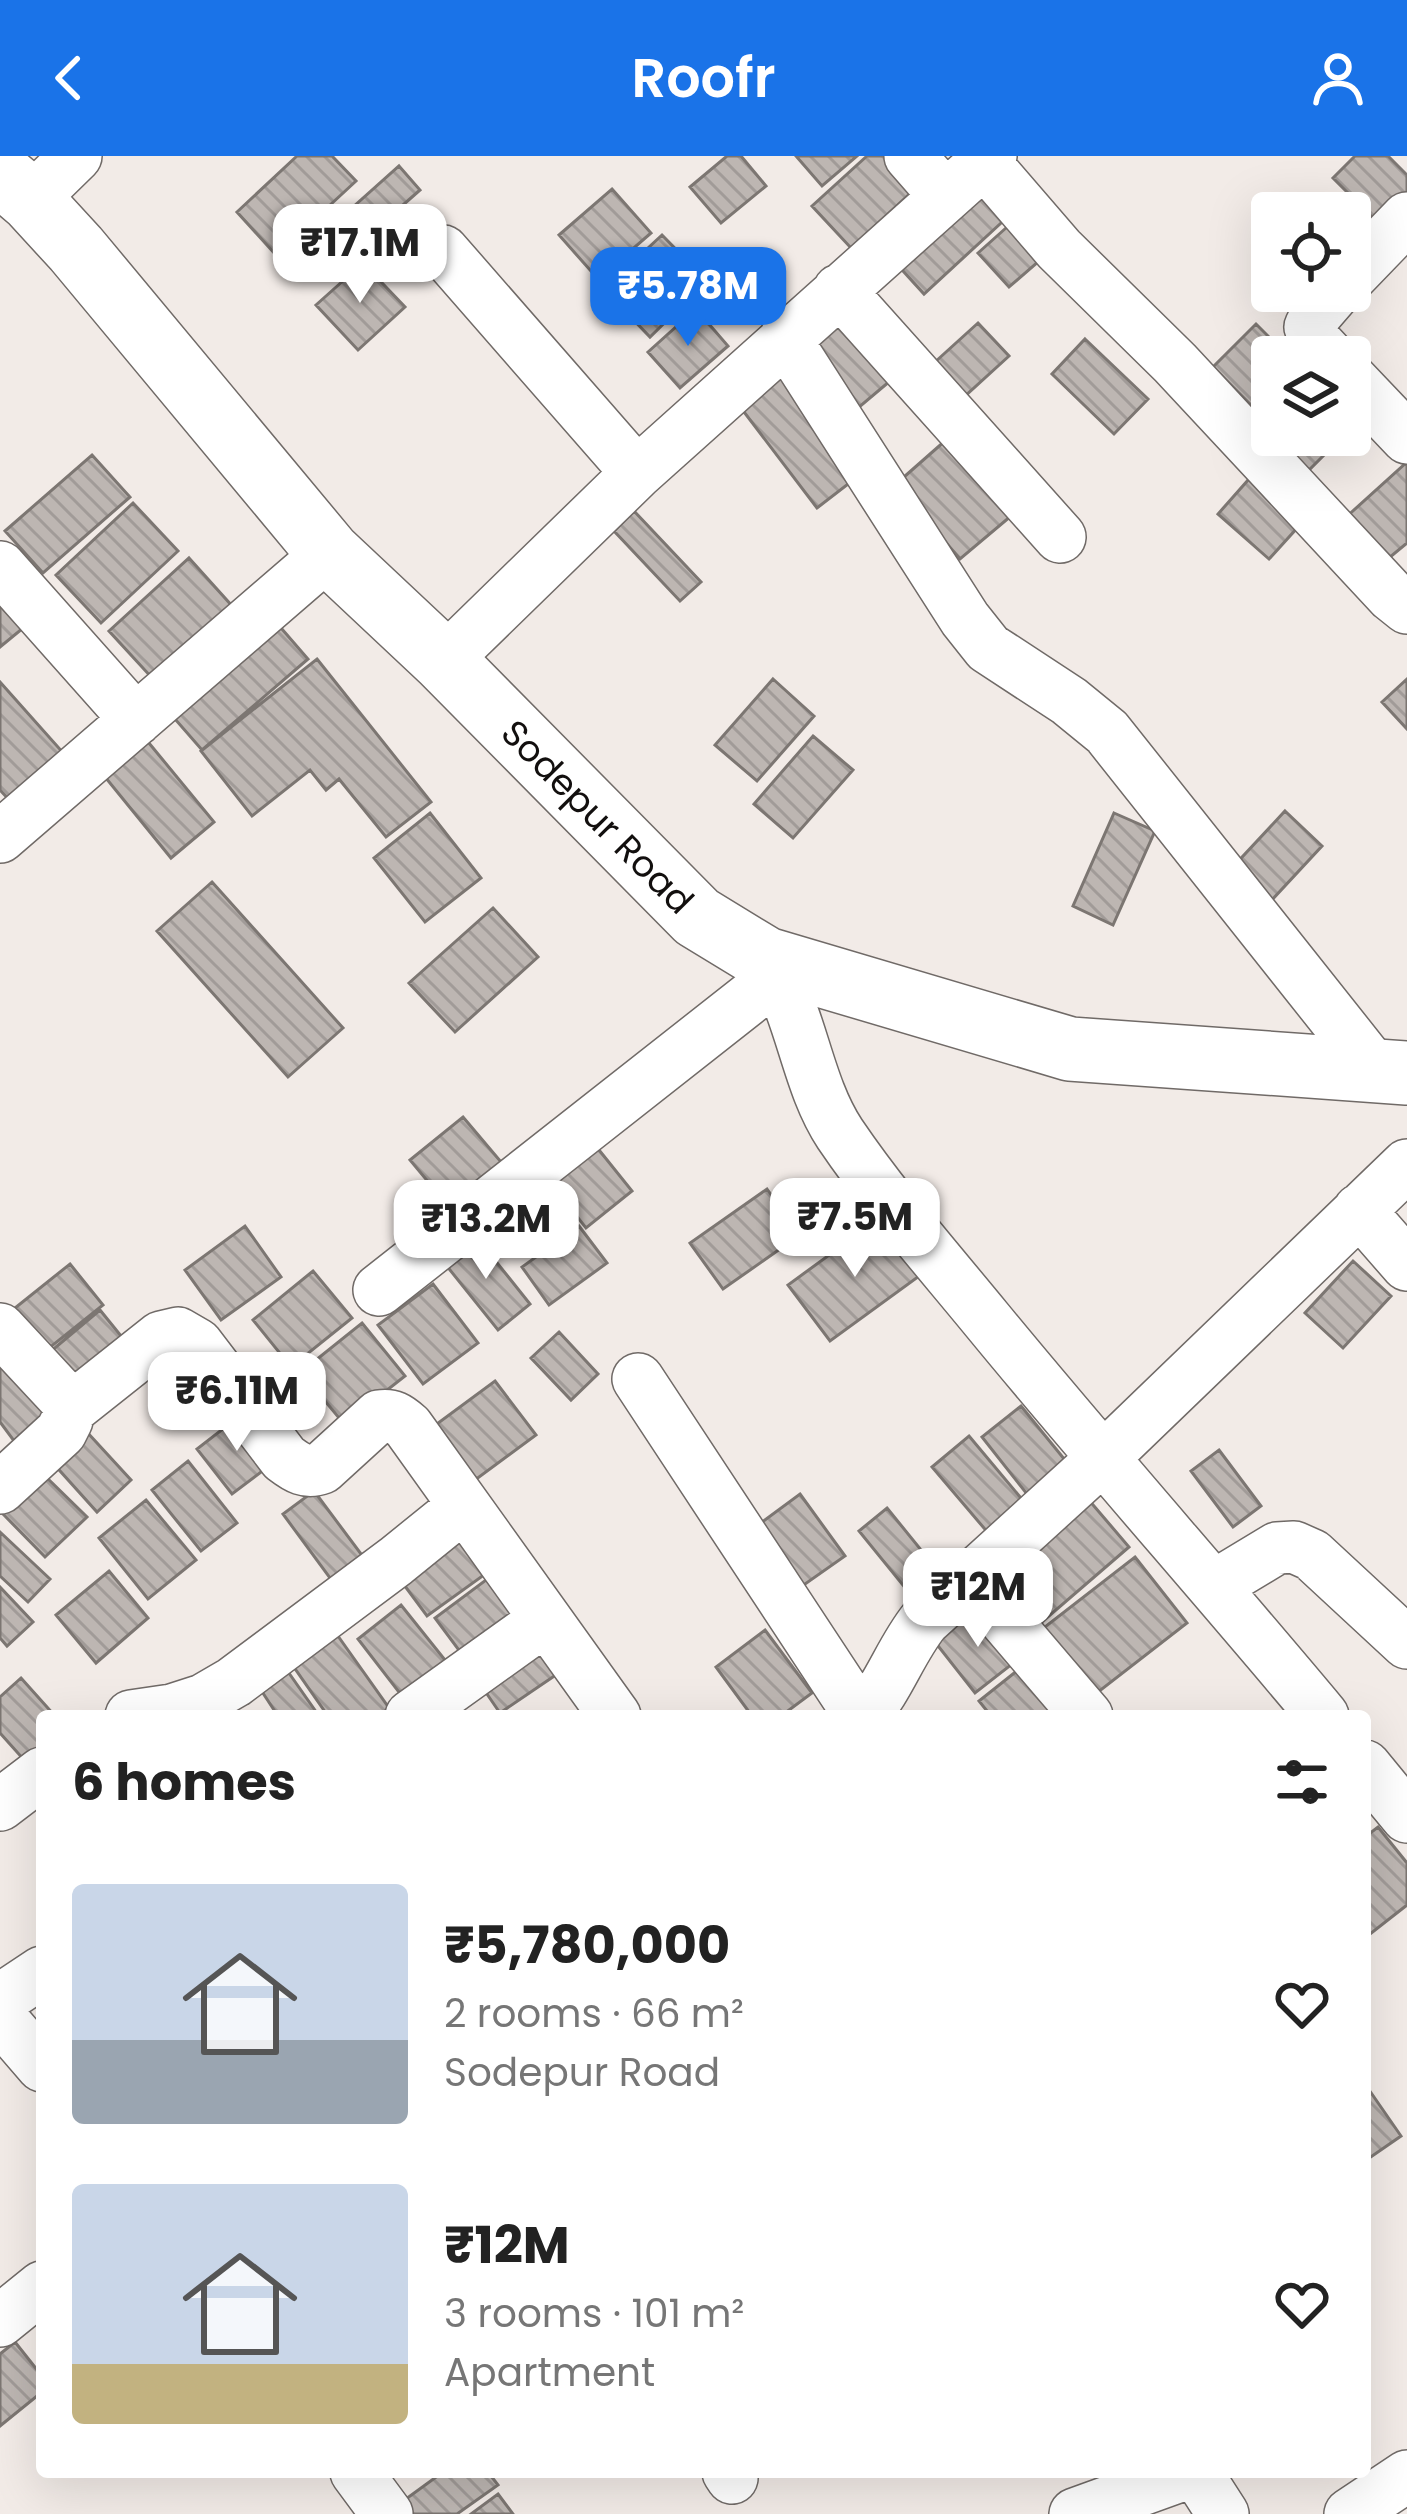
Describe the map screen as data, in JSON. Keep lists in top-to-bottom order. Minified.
{"streets":{"main road":["Sodepur Road"]},"page":{"header":"Roofr","price":["₹17.1M","₹5.78M","₹7.5M","₹13.2M","₹6.11M","₹12M"],"heading":"6 homes","list":[{"name":"₹5,780,000","note":"2 rooms · 66 m² · Sodepur Road"},{"name":"₹12M","note":"3 rooms · 101 m² · Apartment"}]}}
